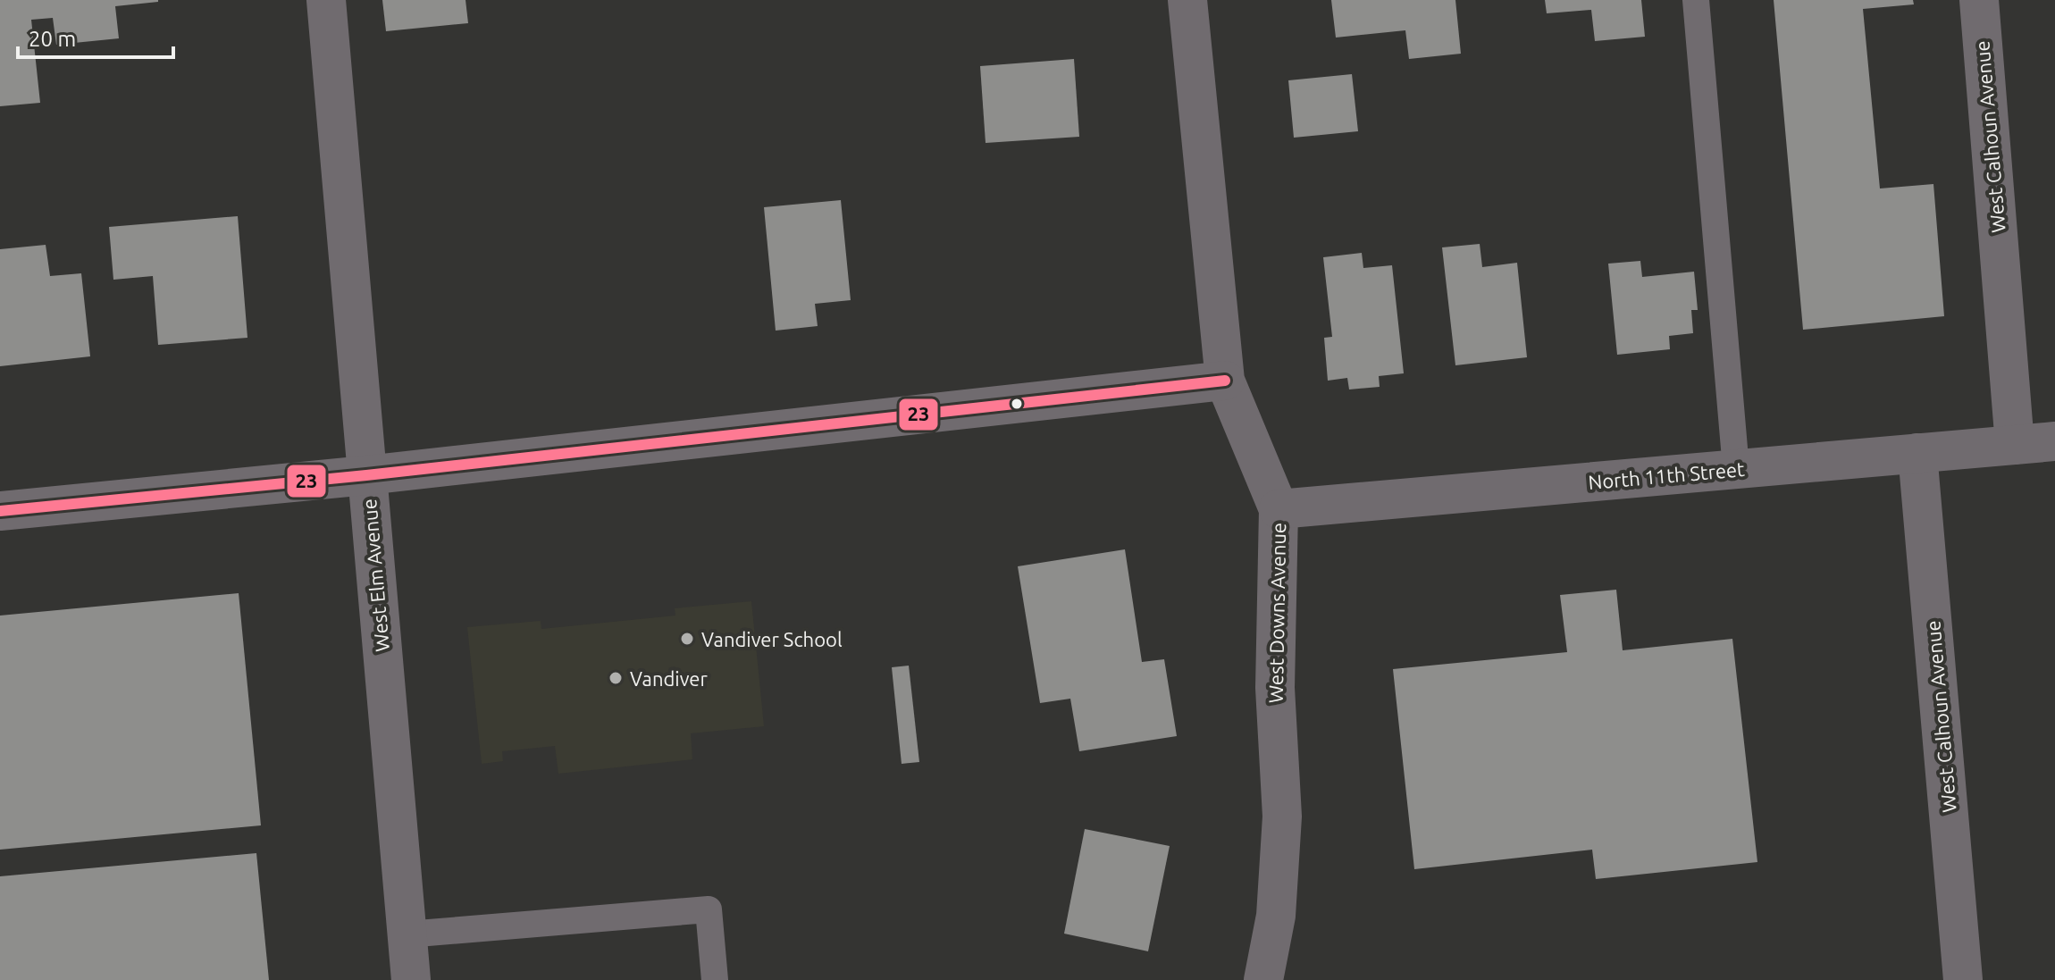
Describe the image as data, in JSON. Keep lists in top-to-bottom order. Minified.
{"streets":{"street":["West Calhoun Avenue","North 11th Street","West Elm Avenue","West Downs Avenue"]},"crossings":[["West Calhoun Avenue","North 11th Street"],["North 11th Street","West Downs Avenue"]],"places":["Vandiver School","Vandiver"],"lines":["transit line 23"],"scale_bar":"20 m"}
